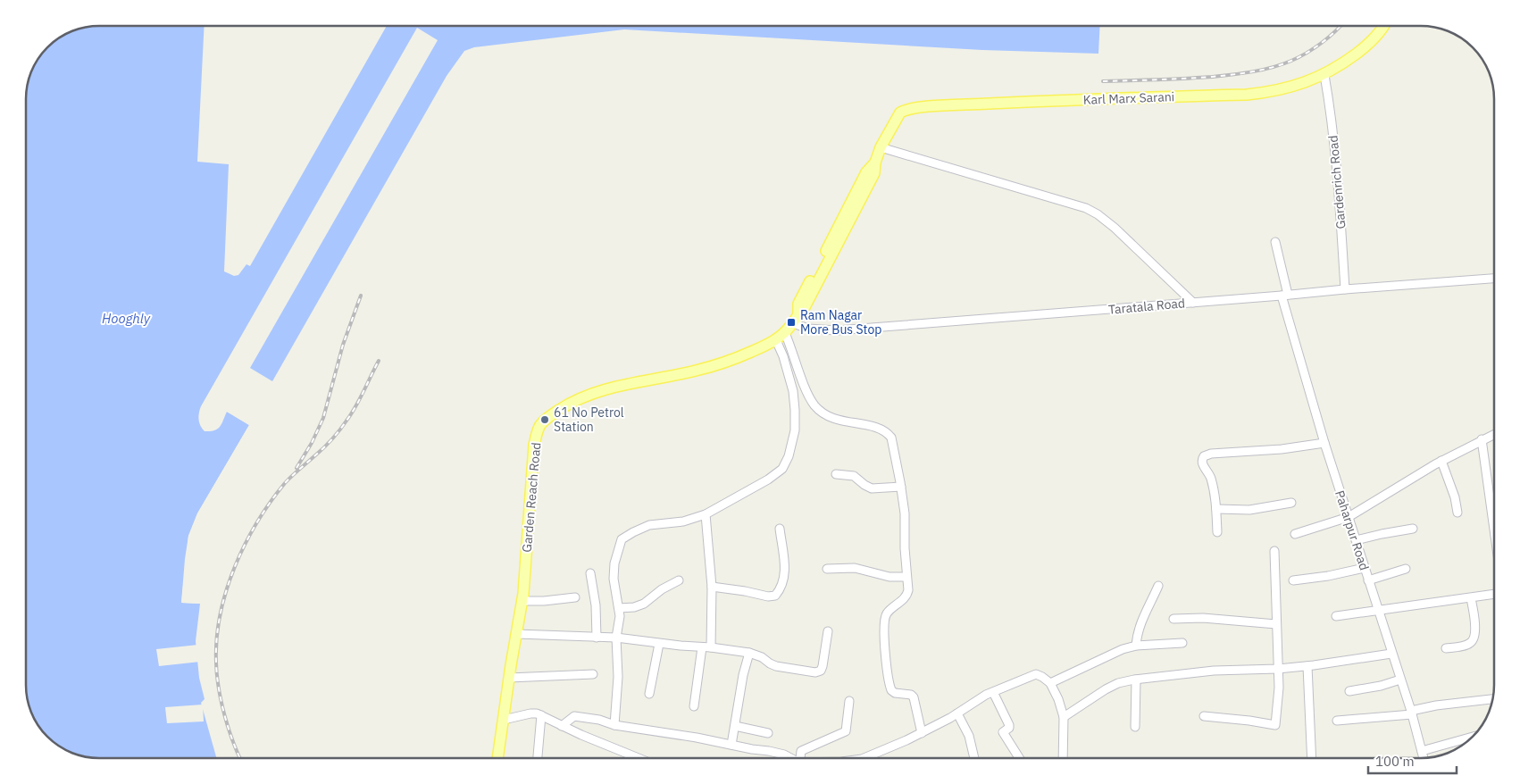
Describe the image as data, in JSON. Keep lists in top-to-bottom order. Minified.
{"streets":{"main road":["Karl Marx Sarani","Garden Reach Road"],"street":["Gardenrich Road","Taratala Road","Paharpur Road"]},"crossings":[["Karl Marx Sarani","Gardenrich Road"],["Karl Marx Sarani","Taratala Road"],["Karl Marx Sarani","Garden Reach Road"],["Gardenrich Road","Taratala Road"],["Taratala Road","Garden Reach Road"],["Taratala Road","Paharpur Road"]],"water":["Hooghly"],"places":{"transit":["Ram Nagar More Bus Stop"],"other":["61 No Petrol Station"]},"scale_bar":"100 m"}
